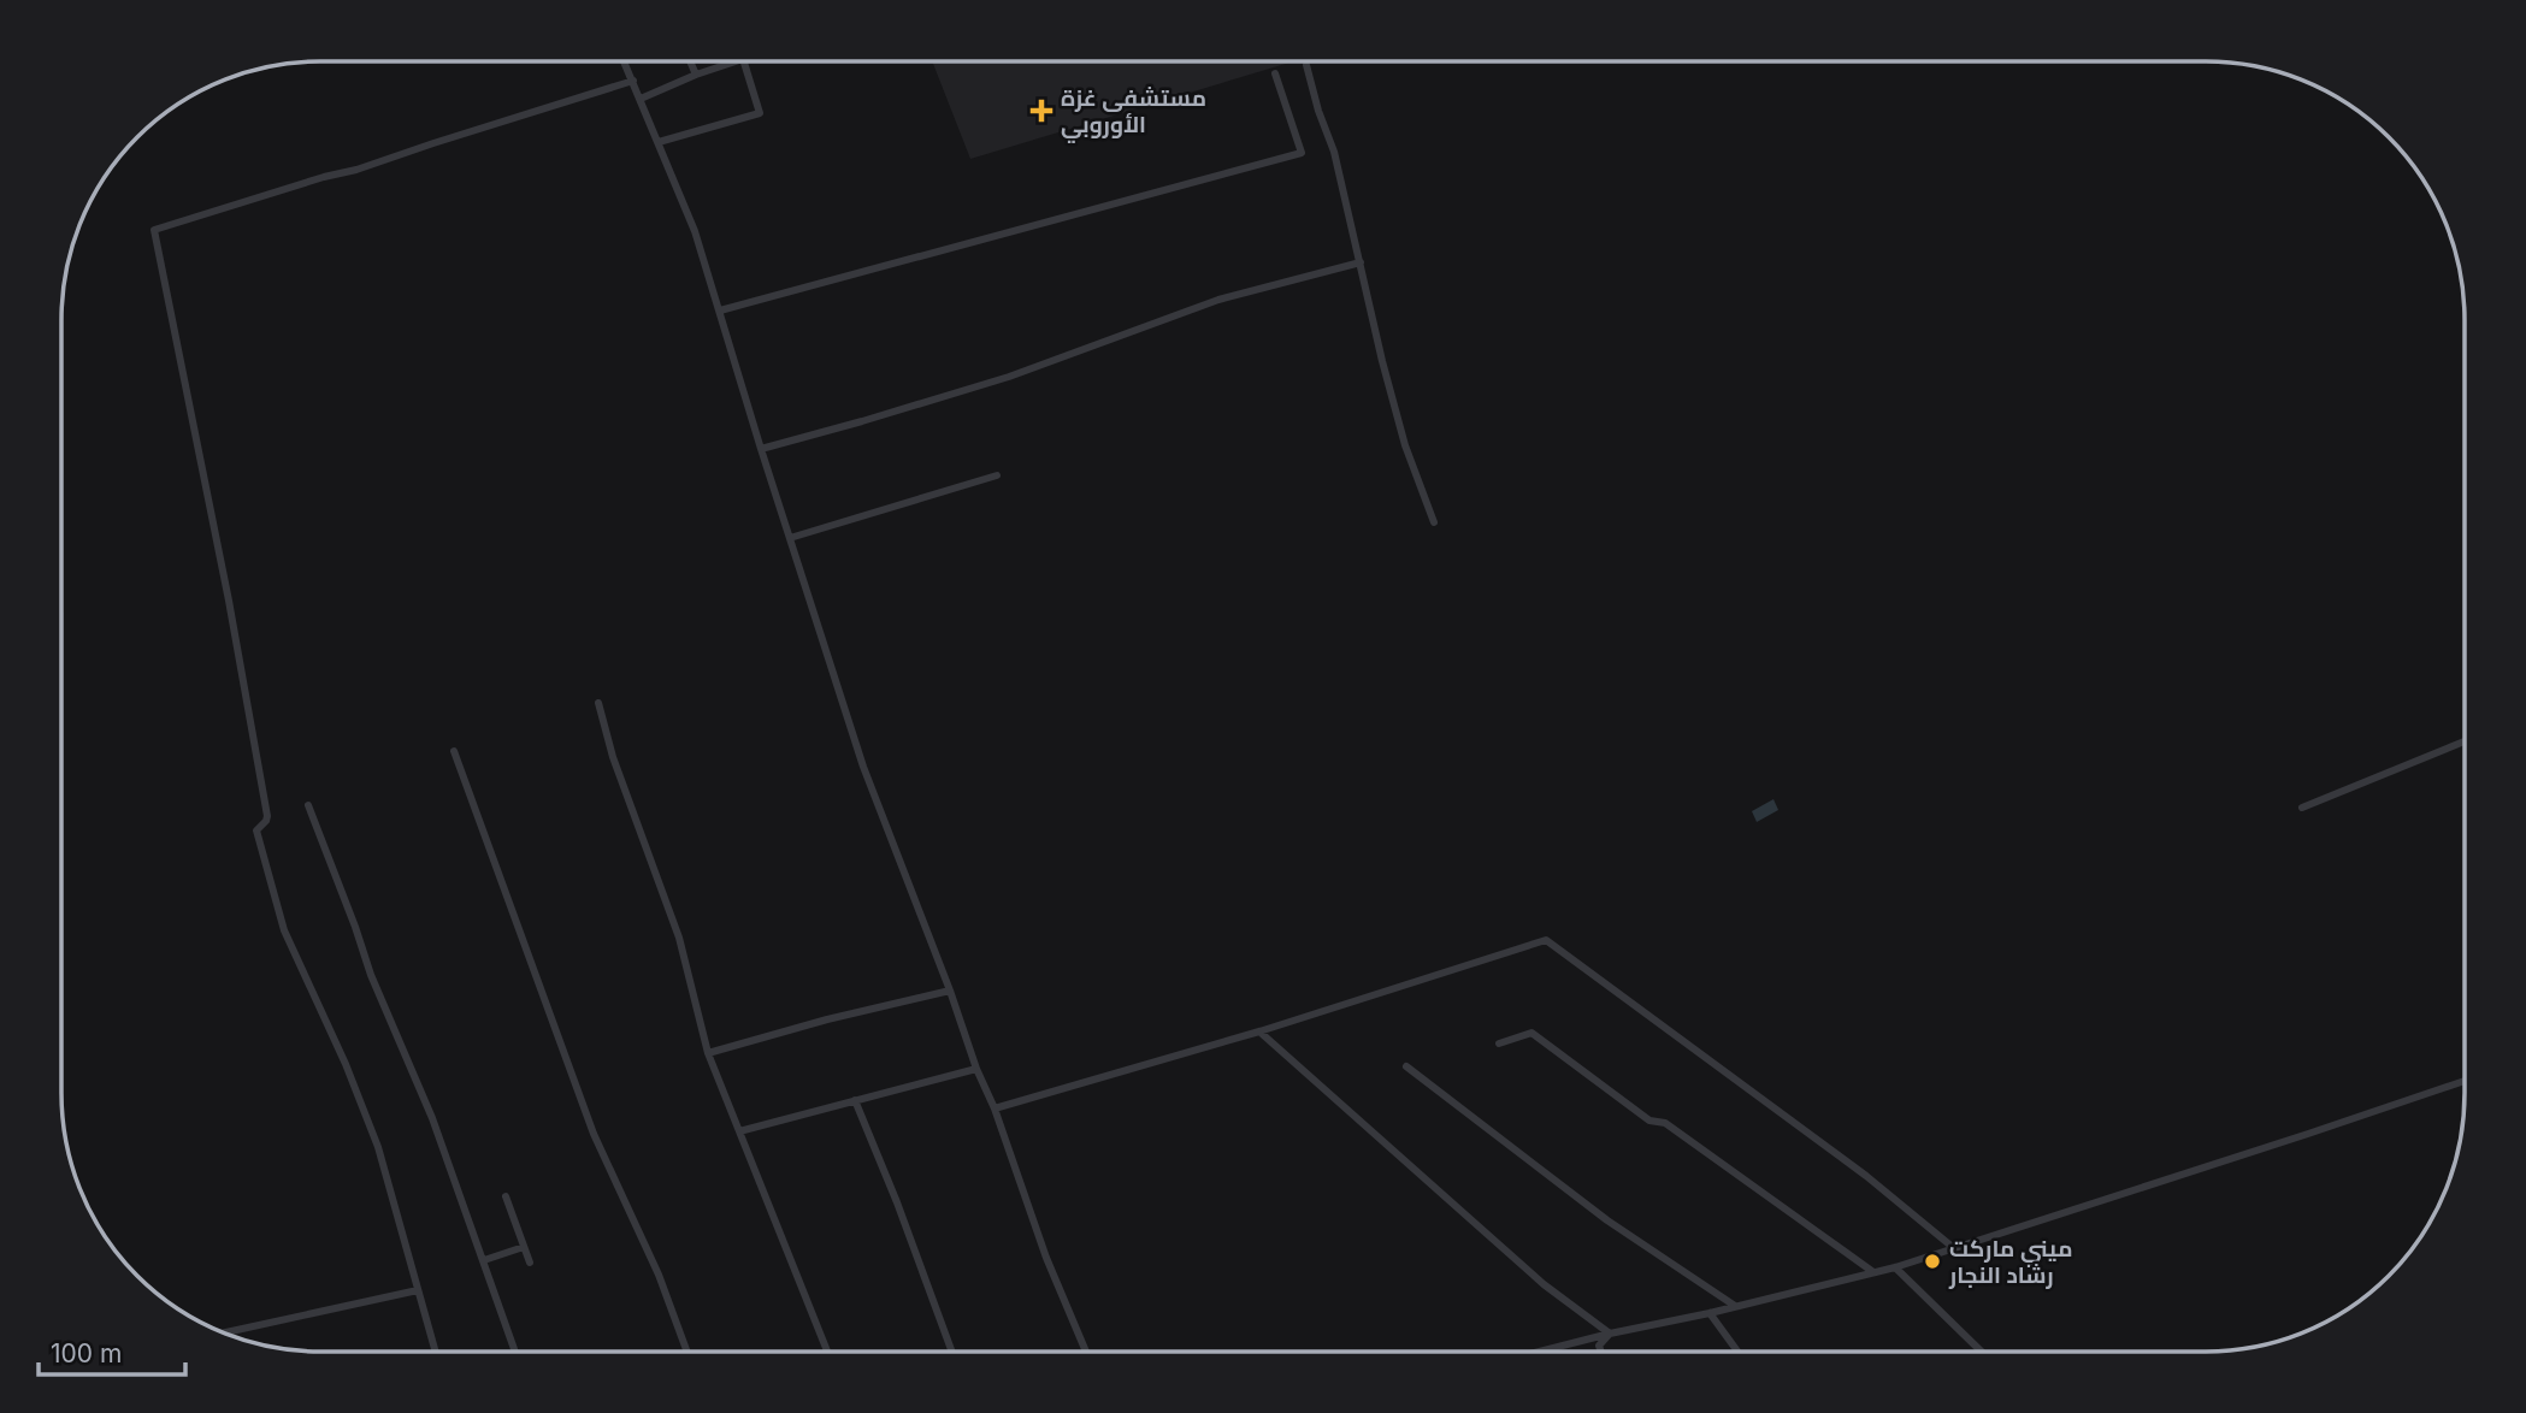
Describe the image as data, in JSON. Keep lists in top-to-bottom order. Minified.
{"places":{"health":["مستشفى غزة الأوروبي"],"other":["ميني ماركت رشاد النجار"]},"scale_bar":"100 m"}
